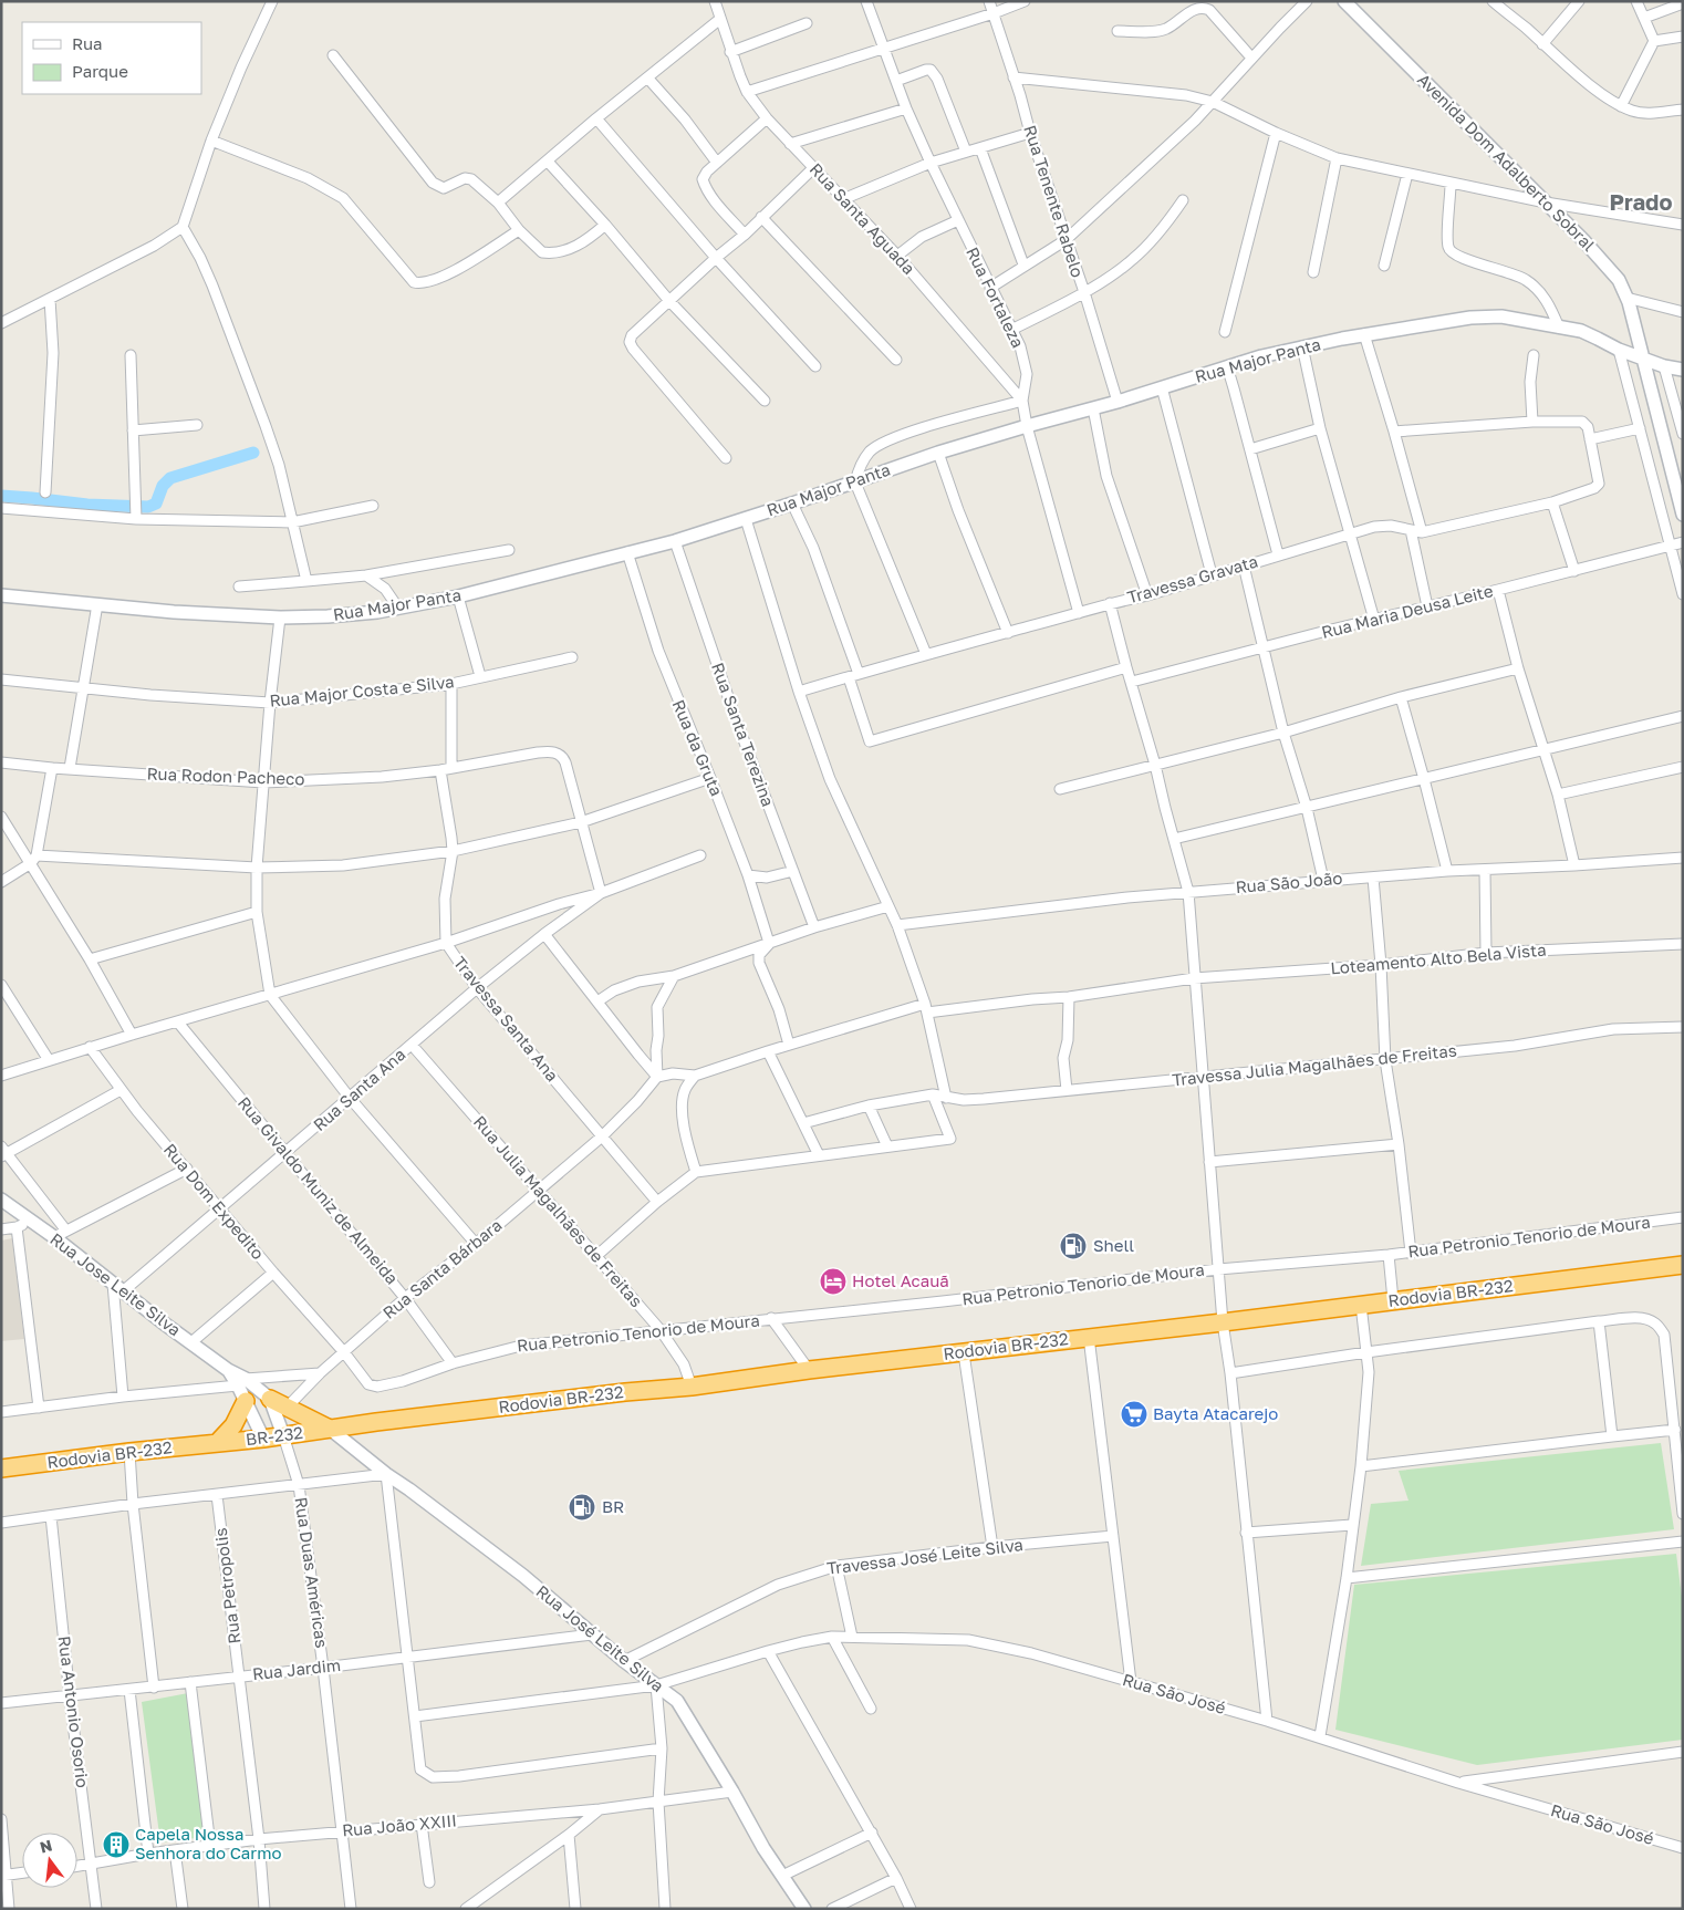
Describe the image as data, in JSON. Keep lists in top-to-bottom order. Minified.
{"streets":{"highway":["Rodovia BR-232","BR-232"],"street":["Avenida Dom Adalberto Sobral","Rua Tenente Rabelo","Rua Santa Aguada","Rua Fortaleza","Rua Major Panta","Travessa Gravata","Rua Maria Deusa Leite","Rua Major Costa e Silva","Rua Santa Terezina","Rua da Gruta","Rua Rodon Pacheco","Rua São João","Loteamento Alto Bela Vista","Travessa Santa Ana","Travessa Julia Magalhães de Freitas","Rua Santa Ana","Rua Givaldo Muniz de Almeida","Rua Dom Expedito","Rua Julia Magalhães de Freitas","Rua Petronio Tenorio de Moura","Rua Santa Bárbara","Rua Jose Leite Silva","Travessa José Leite Silva","Rua Duas Américas","Rua Petropolis","Rua José Leite Silva","Rua Jardim","Rua São José","Rua Antonio Osorio","Rua João XXIII"]},"crossings":[["Avenida Dom Adalberto Sobral","Rua Major Panta"],["Rua Tenente Rabelo","Rua Major Panta"],["Rua Santa Aguada","Rua Fortaleza"],["Rua Major Panta","Rua Santa Terezina"],["Rua Major Panta","Rua da Gruta"],["Rua Rodon Pacheco","Travessa Santa Ana"],["Travessa Santa Ana","Rua Santa Ana"],["Travessa Santa Ana","Rua Santa Bárbara"],["Rua Santa Ana","Rua Givaldo Muniz de Almeida"],["Rua Santa Ana","Rua Dom Expedito"],["Rua Santa Ana","Rua Julia Magalhães de Freitas"],["Rua Santa Ana","Rua Jose Leite Silva"],["Rua Givaldo Muniz de Almeida","Rua Dom Expedito"],["Rua Givaldo Muniz de Almeida","Rua Petronio Tenorio de Moura"],["Rua Givaldo Muniz de Almeida","Rua Santa Bárbara"],["Rua Dom Expedito","Rua Petronio Tenorio de Moura"],["Rua Dom Expedito","Rua Santa Bárbara"],["Rua Julia Magalhães de Freitas","Rua Petronio Tenorio de Moura"],["Rua Julia Magalhães de Freitas","Rua Santa Bárbara"],["Rua Julia Magalhães de Freitas","Rodovia BR-232"],["Rua Jose Leite Silva","BR-232"],["Rodovia BR-232","BR-232"],["Rodovia BR-232","Rua José Leite Silva"],["BR-232","Rua Duas Américas"],["BR-232","Rua José Leite Silva"],["Travessa José Leite Silva","Rua José Leite Silva"],["Rua Duas Américas","Rua Jardim"],["Rua Duas Américas","Rua João XXIII"],["Rua Petropolis","Rua Jardim"],["Rua Petropolis","Rua João XXIII"],["Rua José Leite Silva","Rua Jardim"],["Rua José Leite Silva","Rua São José"],["Rua José Leite Silva","Rua João XXIII"],["Rua Jardim","Rua Antonio Osorio"],["Rua Antonio Osorio","Rua João XXIII"]],"districts":["Prado"],"places":{"fuel station":["Shell","BR"],"hotel":["Hotel Acauã"],"supermarket":["Bayta Atacarejo"],"building":["Capela Nossa Senhora do Carmo"]},"legend":["Rua","Parque"],"north":"top"}
